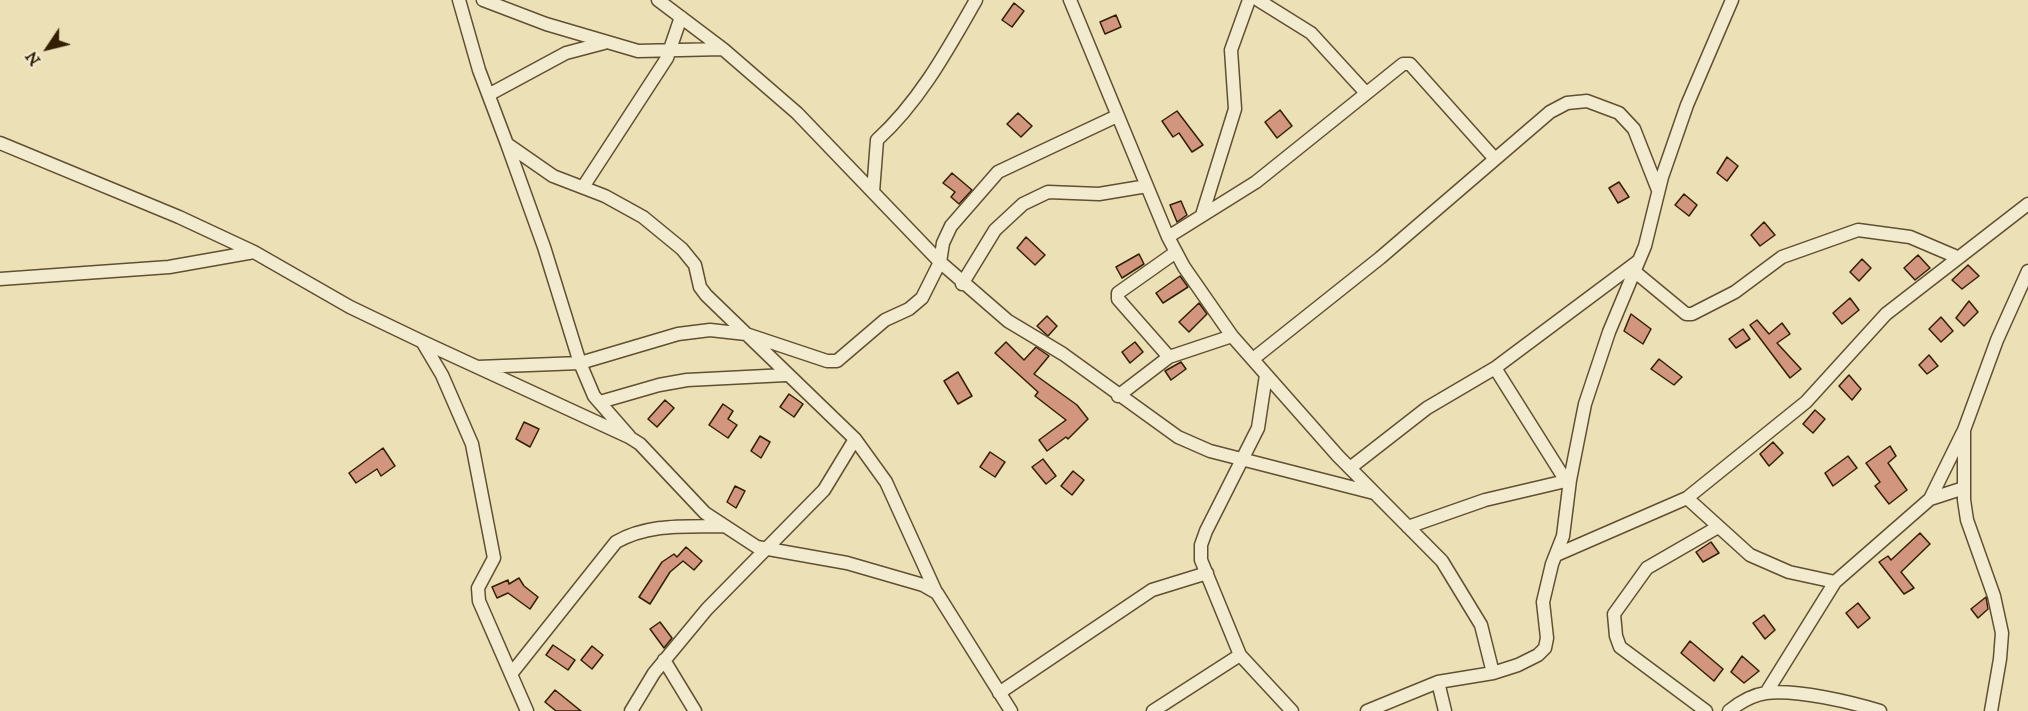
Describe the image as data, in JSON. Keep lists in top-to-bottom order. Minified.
{"north":"bottom left"}
